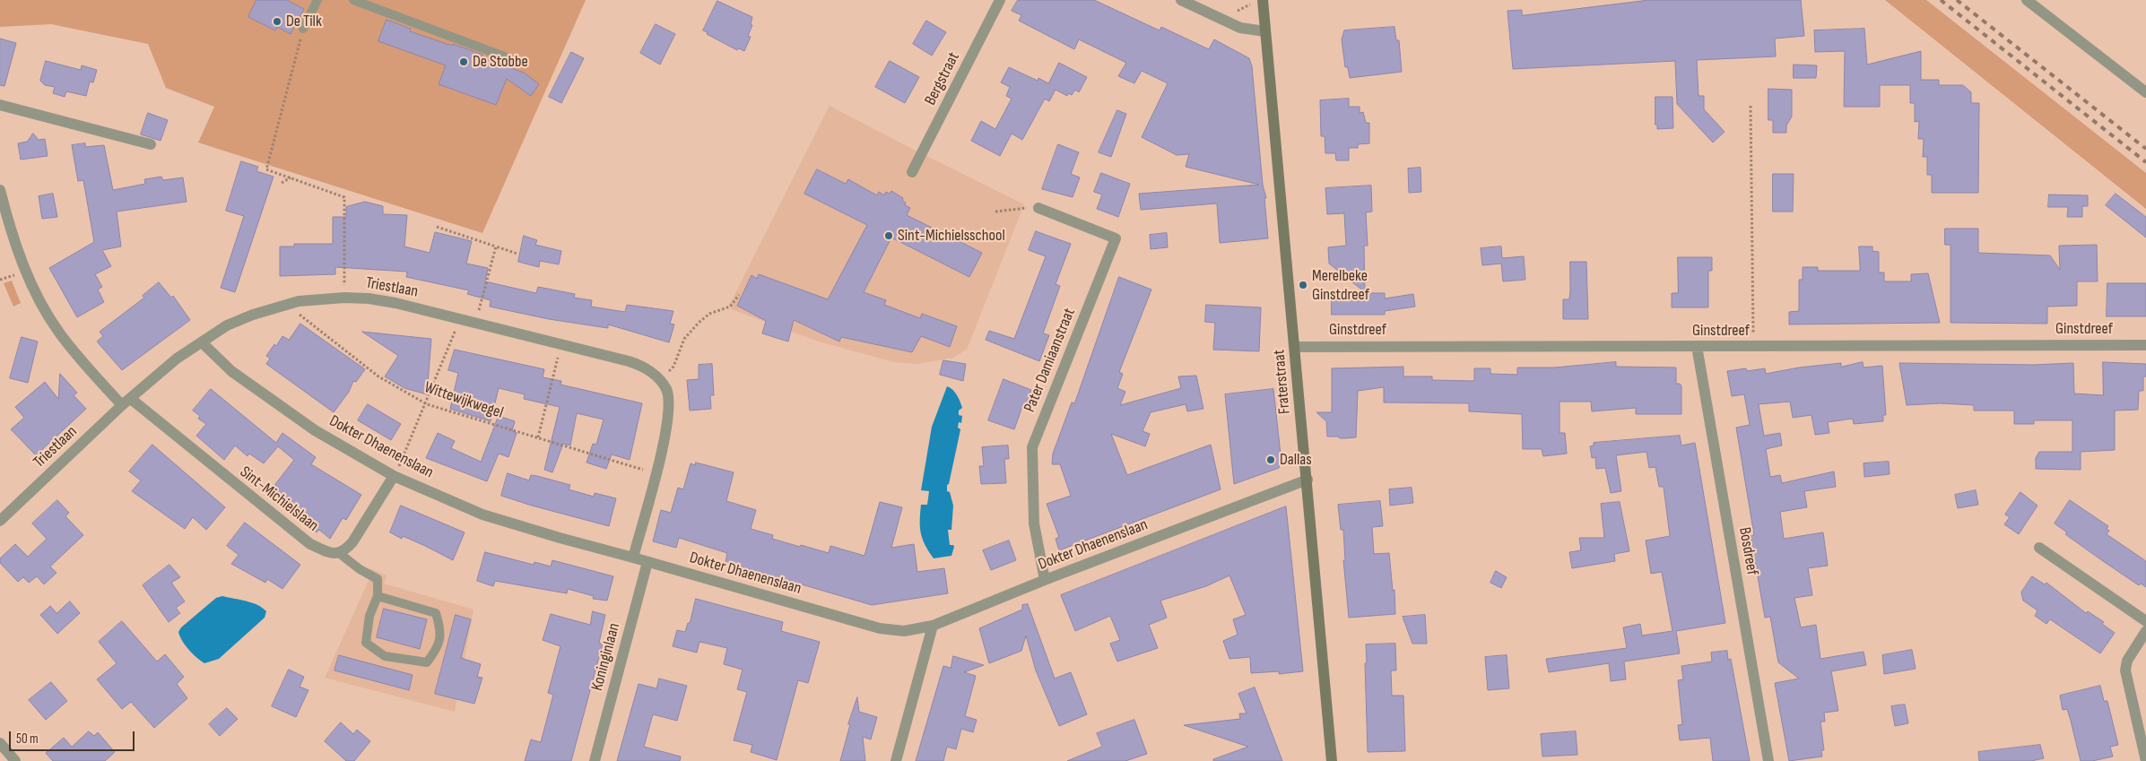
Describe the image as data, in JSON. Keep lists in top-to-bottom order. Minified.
{"streets":{"street":["Bergstraat","Triestlaan","Ginstdreef","Pater Damiaanstraat","Fraterstraat","Dokter Dhaenenslaan","Sint-Michielslaan","Bosdreef","Koninginlaan"],"path":["Wittewijkwegel"]},"crossings":[["Triestlaan","Wittewijkwegel"],["Triestlaan","Dokter Dhaenenslaan"],["Triestlaan","Sint-Michielslaan"],["Ginstdreef","Fraterstraat"],["Ginstdreef","Bosdreef"],["Pater Damiaanstraat","Dokter Dhaenenslaan"],["Fraterstraat","Dokter Dhaenenslaan"],["Dokter Dhaenenslaan","Koninginlaan"]],"places":["De Tilk","De Stobbe","Sint-Michielsschool","Merelbeke Ginstdreef","Dallas"],"scale_bar":"50 m"}
